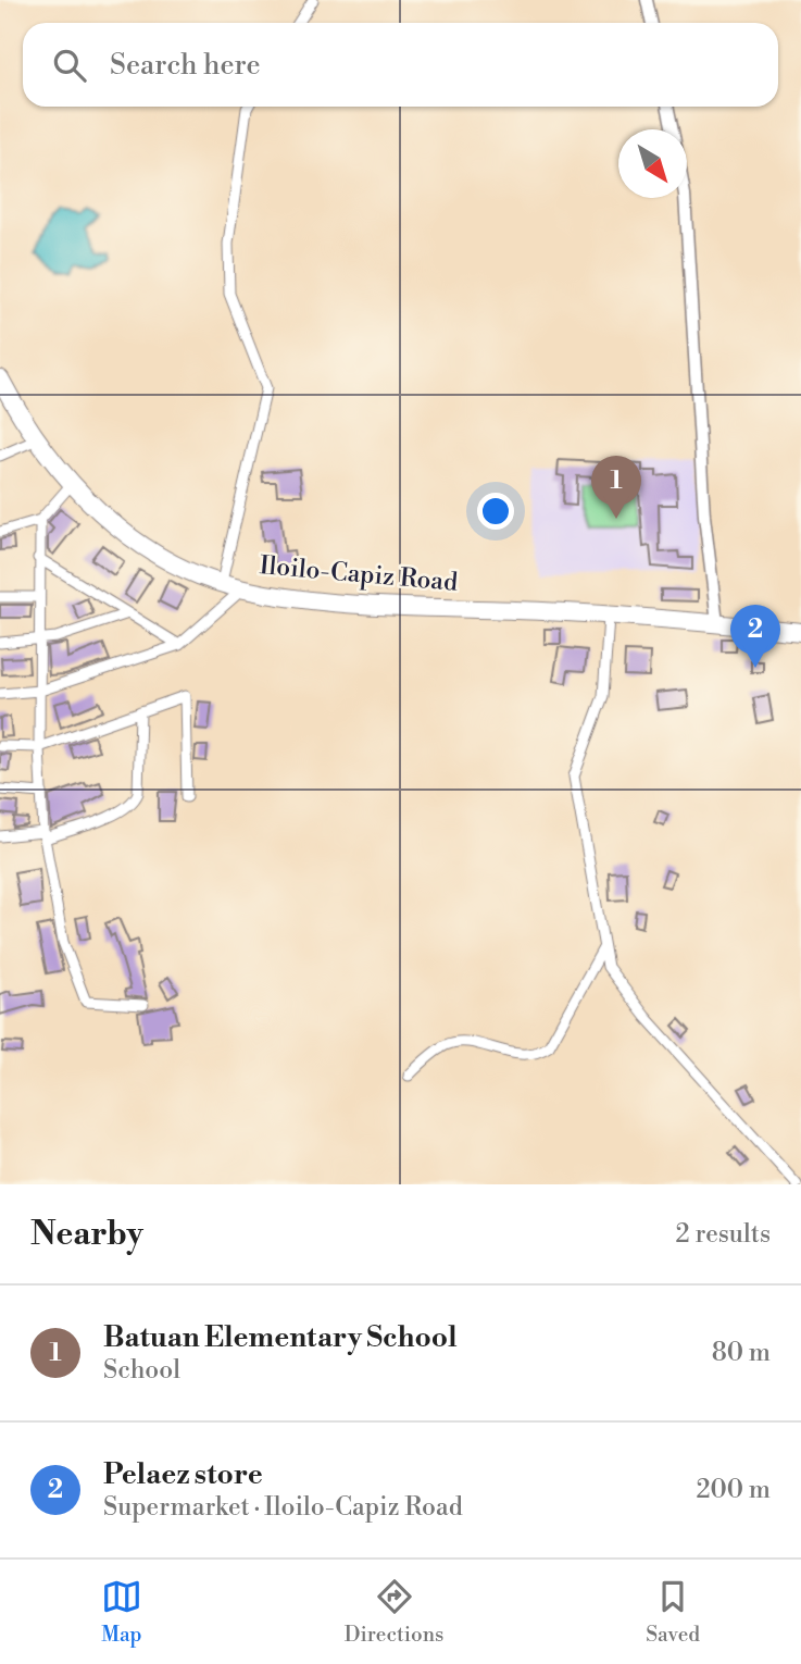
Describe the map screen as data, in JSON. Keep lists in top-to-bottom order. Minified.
{"streets":{"highway":["Iloilo-Capiz Road"]},"north":"bottom right","page":{"search":"Search here","pins":["1","2"],"heading":["Nearby","2 results"],"list":[{"mark":"1","name":"Batuan Elementary School","note":"School","value":"80 m"},{"mark":"2","name":"Pelaez store","note":"Supermarket · Iloilo-Capiz Road","value":"200 m"}],"nav":["Map","Directions","Saved"]}}
